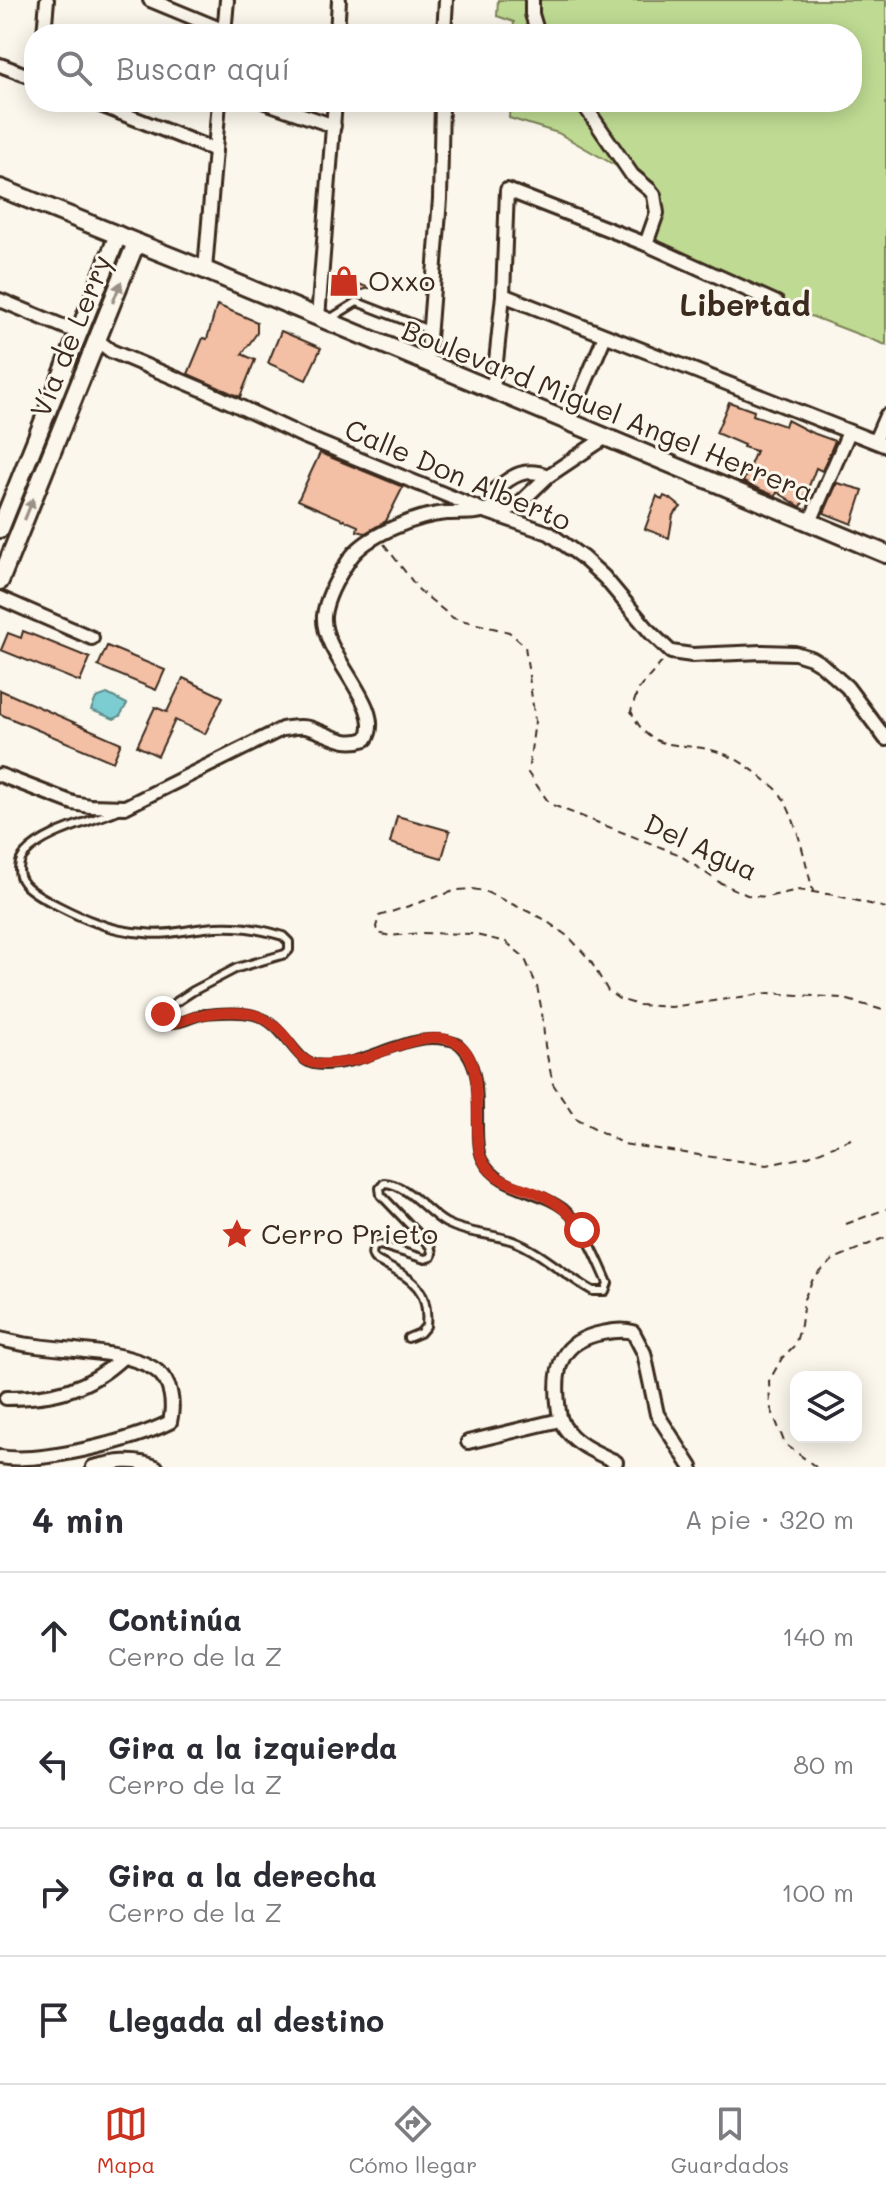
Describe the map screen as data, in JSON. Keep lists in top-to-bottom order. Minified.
{"streets":{"street":["Vía de Lerry","Boulevard Miguel Angel Herrera","Calle Don Alberto"],"path":["Del Agua"]},"crossings":[["Vía de Lerry","Boulevard Miguel Angel Herrera"],["Vía de Lerry","Calle Don Alberto"]],"districts":["Libertad"],"places":{"shop":["Oxxo"],"place":["Cerro Prieto"]},"page":{"search":"Buscar aquí","heading":["4 min","A pie · 320 m"],"list":[["Continúa","Cerro de la Z","140 m"],["Gira a la izquierda","Cerro de la Z","80 m"],["Gira a la derecha","Cerro de la Z","100 m"],"Llegada al destino"],"nav":["Mapa","Cómo llegar","Guardados"]}}
